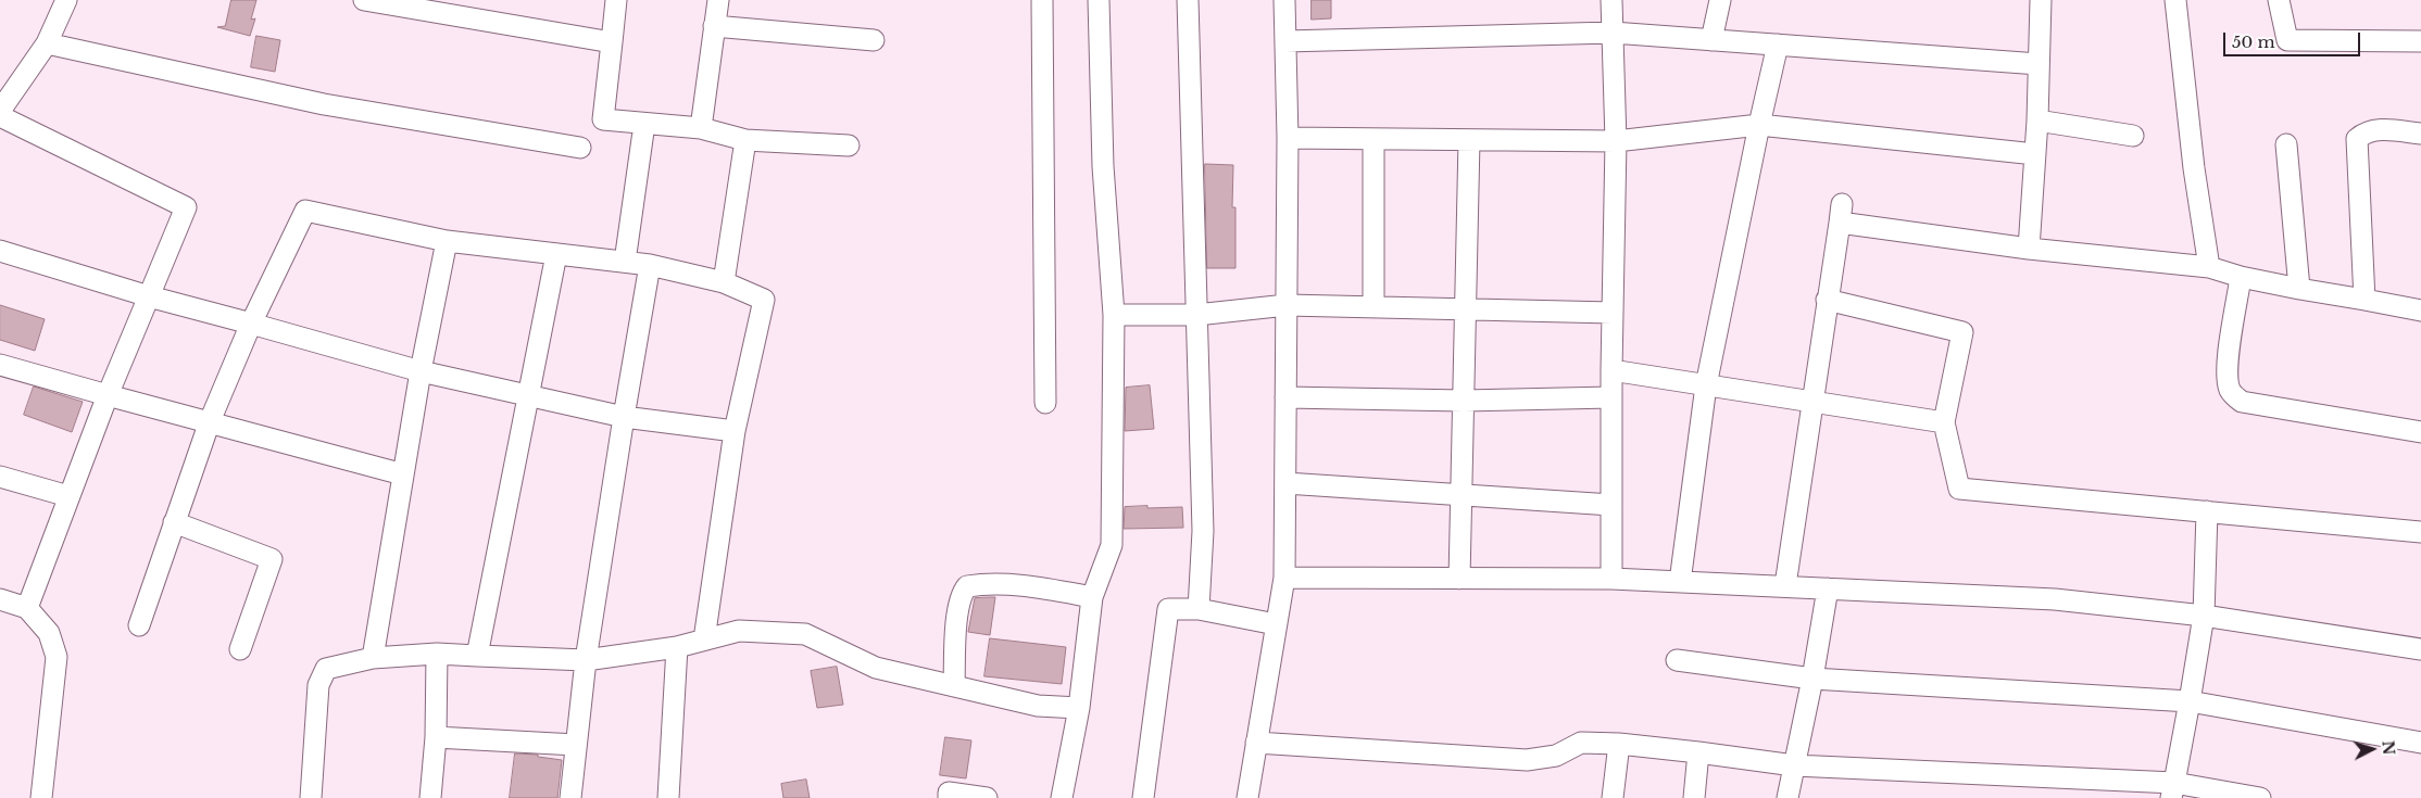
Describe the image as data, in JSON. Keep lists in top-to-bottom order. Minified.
{"scale_bar":"50 m","north":"right"}
